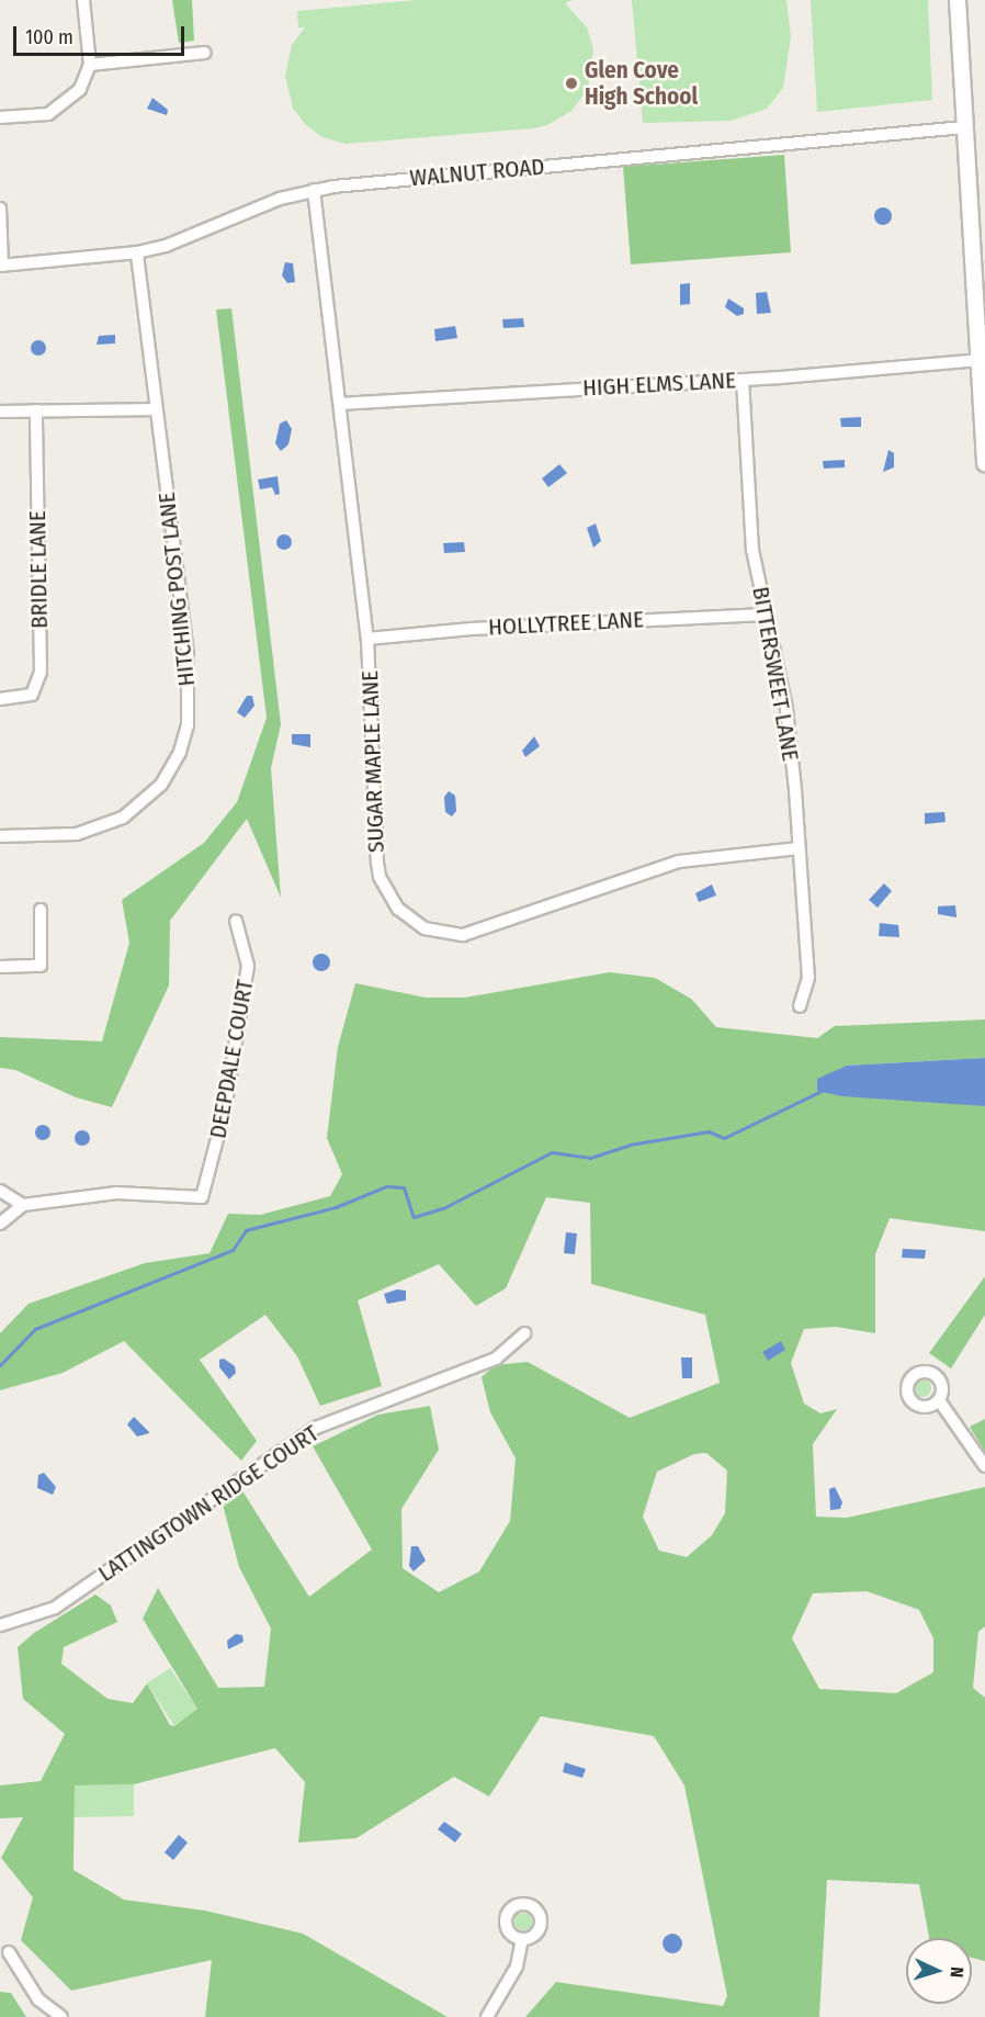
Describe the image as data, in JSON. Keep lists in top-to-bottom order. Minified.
{"streets":{"street":["WALNUT ROAD","HIGH ELMS LANE","BRIDLE LANE","HITCHING POST LANE","HOLLYTREE LANE","BITTERSWEET LANE","SUGAR MAPLE LANE","DEEPDALE COURT","LATTINGTOWN RIDGE COURT"]},"crossings":[["WALNUT ROAD","HITCHING POST LANE"],["WALNUT ROAD","SUGAR MAPLE LANE"],["HIGH ELMS LANE","BITTERSWEET LANE"],["HIGH ELMS LANE","SUGAR MAPLE LANE"],["HOLLYTREE LANE","BITTERSWEET LANE"],["HOLLYTREE LANE","SUGAR MAPLE LANE"],["BITTERSWEET LANE","SUGAR MAPLE LANE"]],"places":["Glen Cove High School"],"scale_bar":"100 m","north":"right"}
